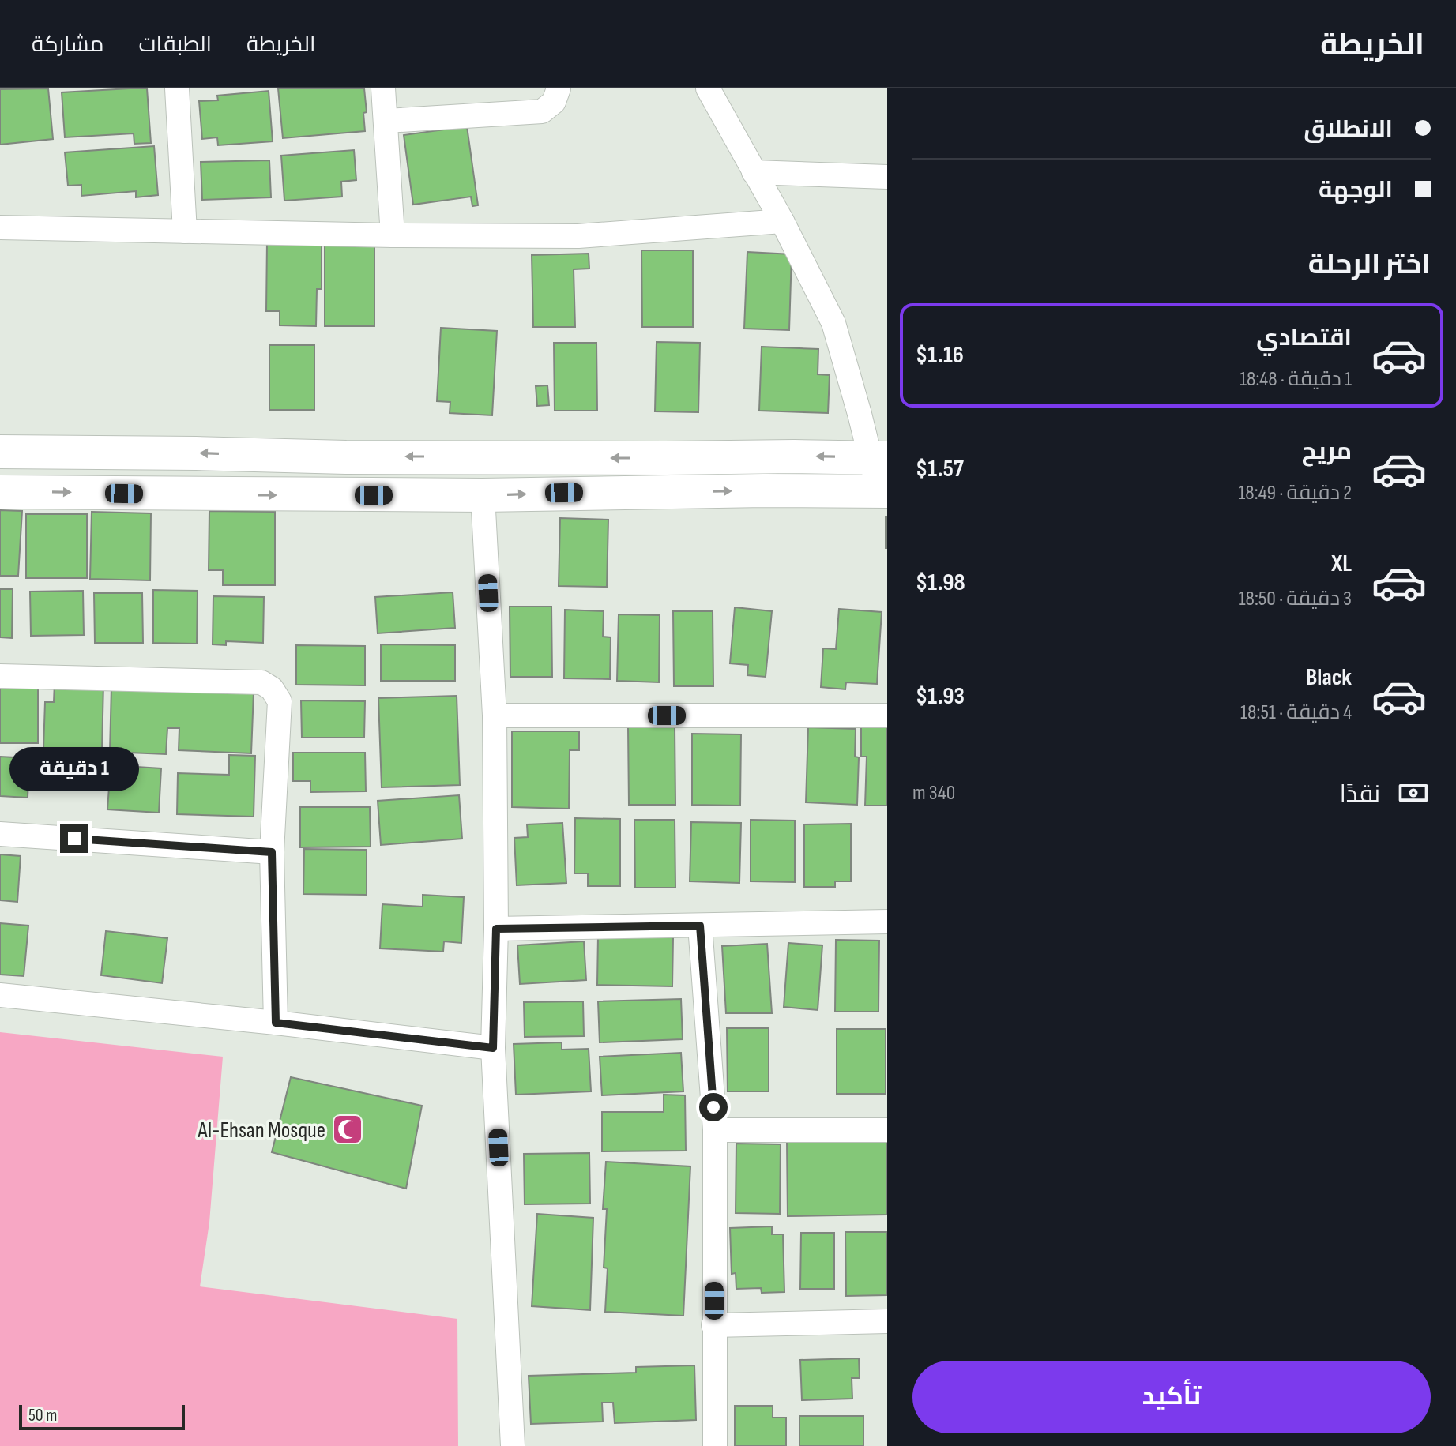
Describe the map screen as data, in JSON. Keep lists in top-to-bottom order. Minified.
{"places":{"mosque":["Al-Ehsan Mosque"]},"scale_bar":"50 m","page":{"header":"الخريطة","nav":["الخريطة","الطبقات","مشاركة"],"banner":["الانطلاق","الوجهة"],"heading":"اختر الرحلة","list":[{"name":"اقتصادي","note":"1 دقيقة · 18:48","value":"$1.16"},{"name":"مريح","note":"2 دقيقة · 18:49","value":"$1.57"},{"name":"XL","note":"3 دقيقة · 18:50","value":"$1.98"},{"name":"Black","note":"4 دقيقة · 18:51","value":"$1.93"}],"bubble":"1 دقيقة","pay":["نقدًا","340 m"],"buttons":"تأكيد","scale":"50 m"}}
